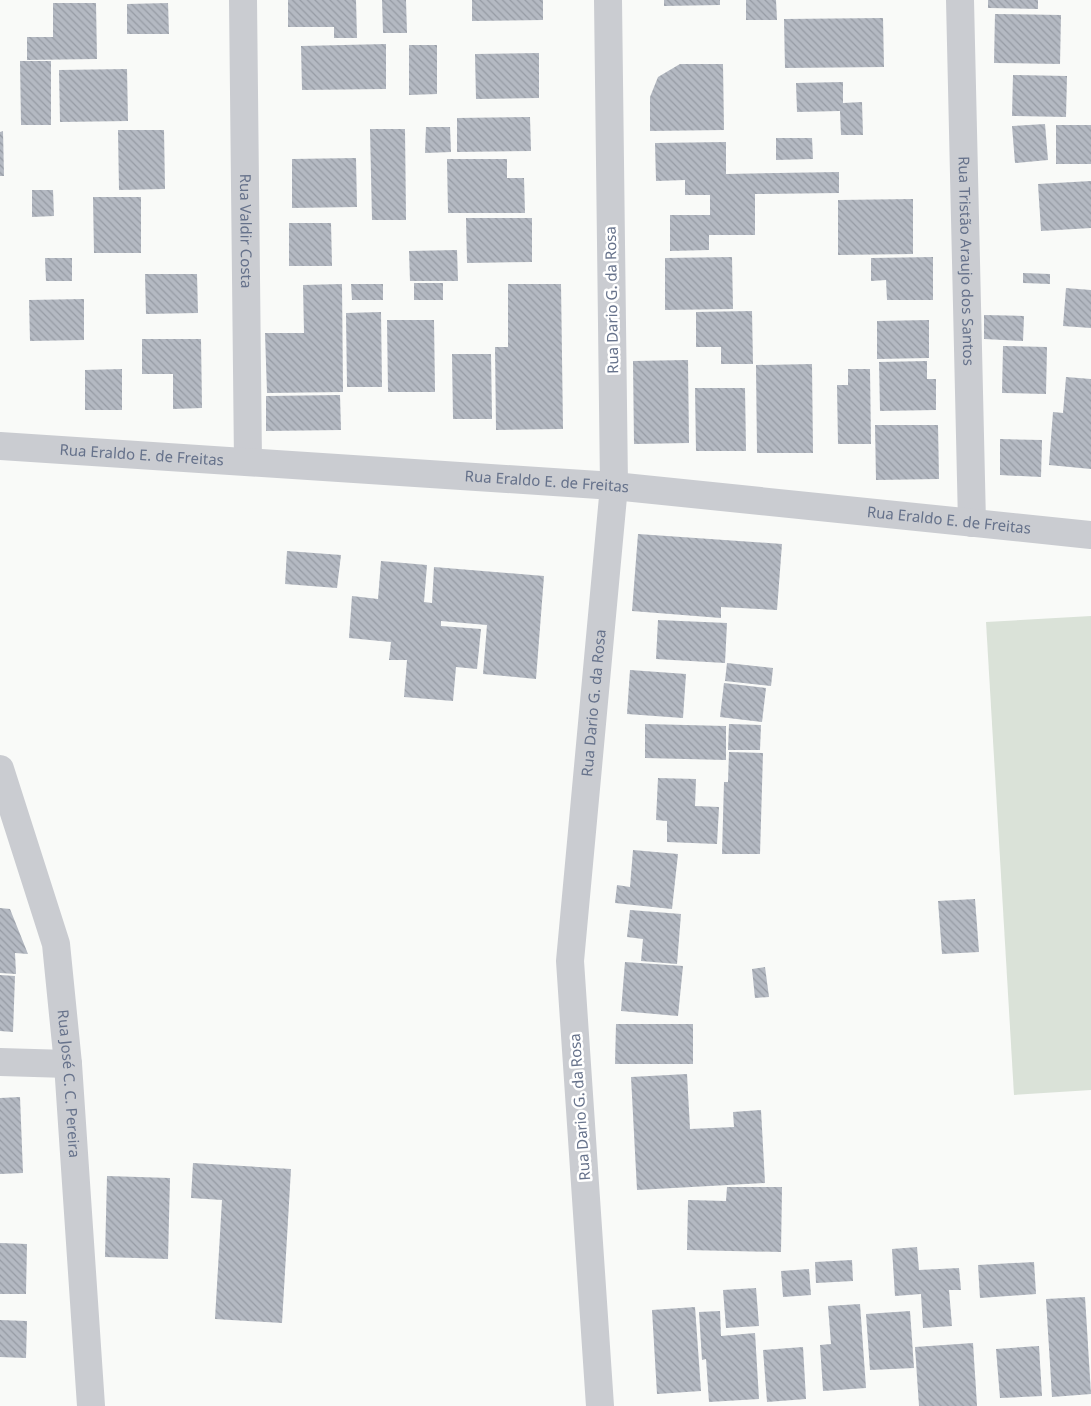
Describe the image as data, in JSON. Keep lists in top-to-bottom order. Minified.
{"streets":{"street":["Rua Valdir Costa","Rua Tristão Araujo dos Santos","Rua Dario G. da Rosa","Rua Eraldo E. de Freitas","Rua José C. C. Pereira"]},"crossings":[["Rua Valdir Costa","Rua Eraldo E. de Freitas"],["Rua Tristão Araujo dos Santos","Rua Eraldo E. de Freitas"],["Rua Dario G. da Rosa","Rua Eraldo E. de Freitas"]]}
